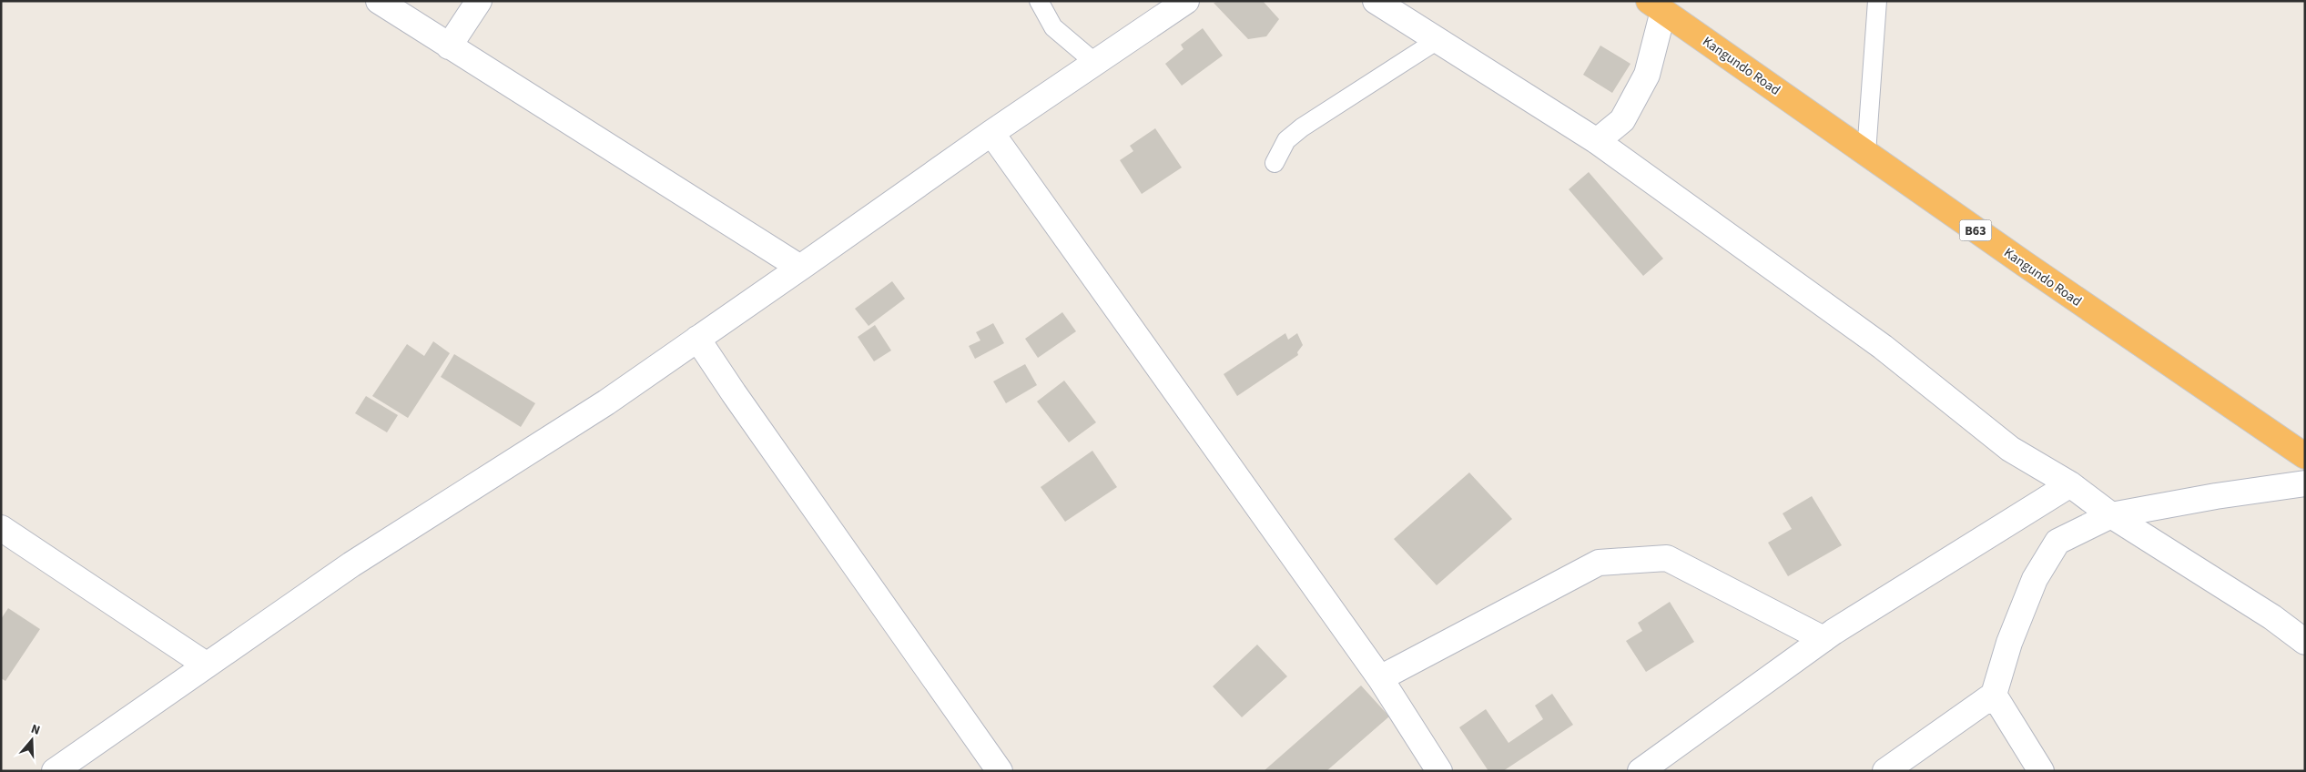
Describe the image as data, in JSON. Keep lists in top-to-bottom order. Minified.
{"streets":{"highway":["Kangundo Road","B63"]},"north":"top"}
